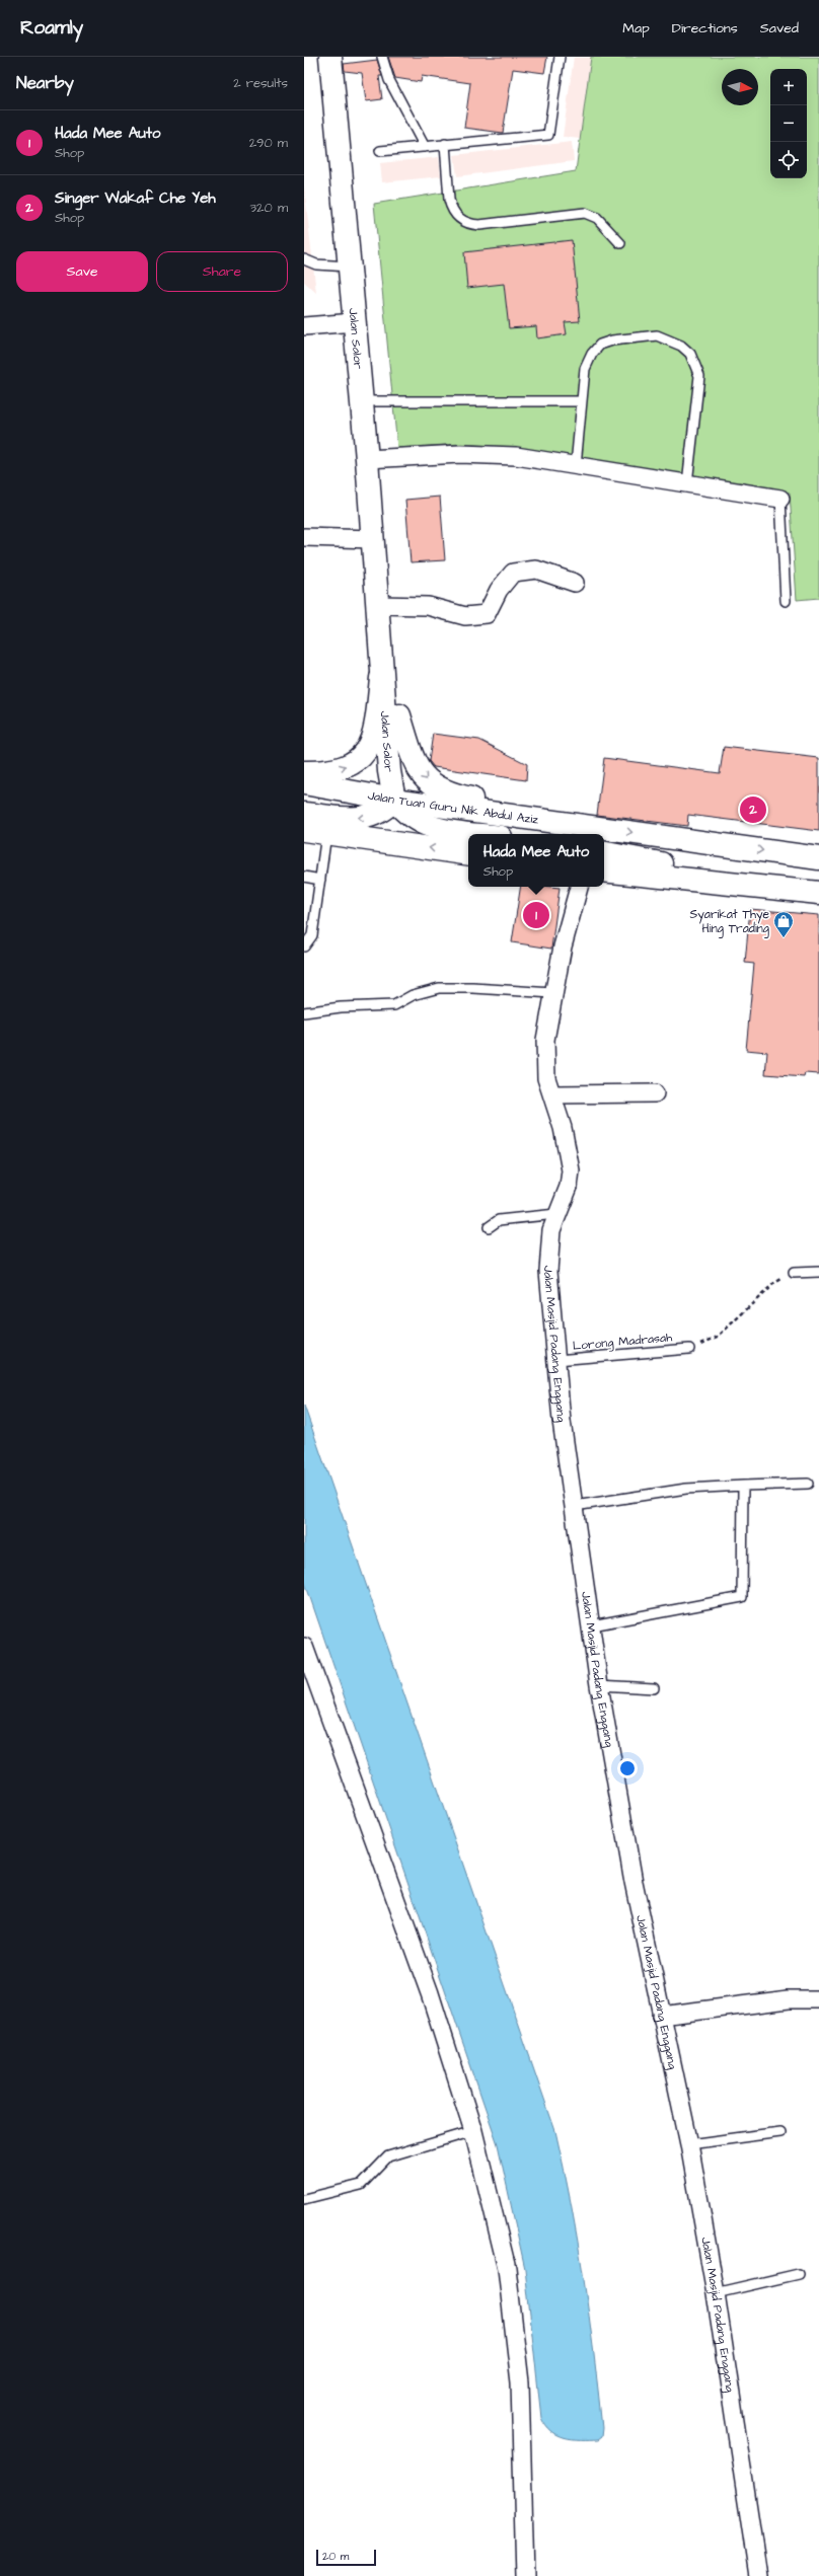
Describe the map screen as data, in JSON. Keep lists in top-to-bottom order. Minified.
{"streets":{"main road":["Jalan Salor","Jalan Tuan Guru Nik Abdul Aziz"],"street":["Jalan Masjid Padang Enggang"],"lane":["Lorong Madrasah"]},"crossings":[["Jalan Salor","Jalan Tuan Guru Nik Abdul Aziz"],["Lorong Madrasah","Jalan Masjid Padang Enggang"]],"places":{"shop":["Syarikat Thye Hing Trading"]},"scale_bar":"20 m","north":"right","page":{"header":"Roamly","nav":["Map","Directions","Saved"],"heading":["Nearby","2 results"],"map_buttons":["+","−"],"list":[{"mark":"1","name":"Hada Mee Auto","note":"Shop","value":"290 m"},{"mark":"2","name":"Singer Wakaf Che Yeh","note":"Shop","value":"320 m"}],"buttons":["Save","Share"],"pins":["2","1"],"popup":["Hada Mee Auto","Shop"],"scale":"20 m"}}
